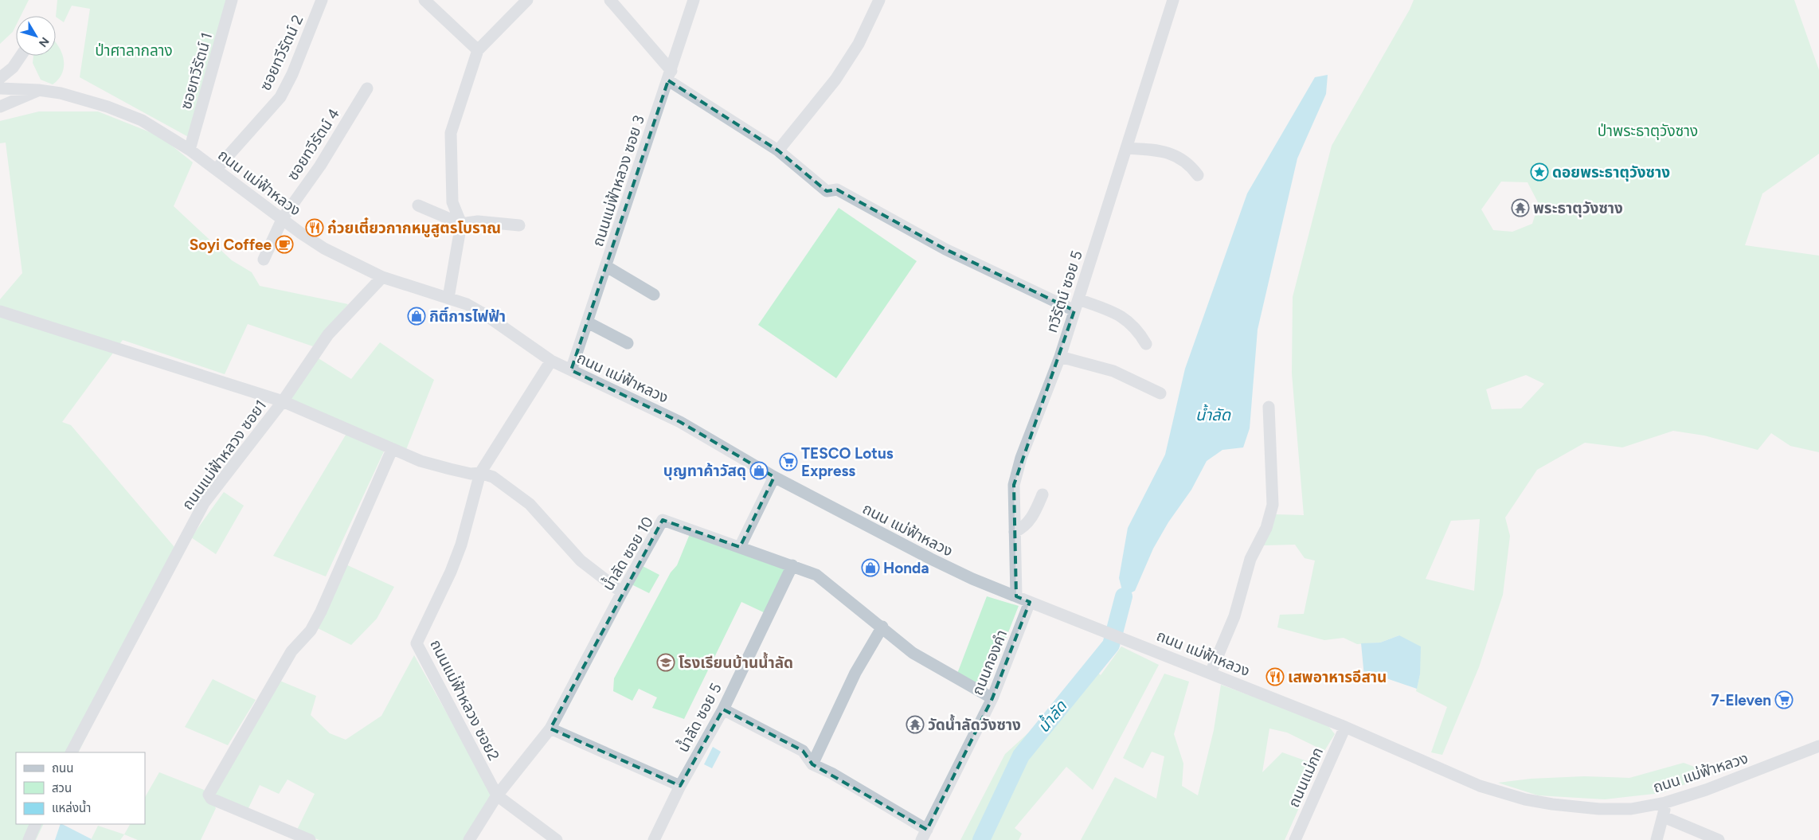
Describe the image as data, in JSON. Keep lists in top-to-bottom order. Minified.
{"streets":{"street":["ซอยทวีรัตน์ 2","ซอยทวีรัตน์ 1","ซอยทวีรัตน์ 4","ถนนแม่ฟ้าหลวง ซอย 3","ถนน แม่ฟ้าหลวง","ทวีรัตน์ ซอย 5","ถนนแม่ฟ้าหลวง ซอย1","น้ำลัด ซอย 10","ถนนกองคำ","ถนนแม่ฟ้าหลวง ซอย2","น้ำลัด ซอย 5","ถนนแม่กก"]},"crossings":[["ซอยทวีรัตน์ 2","ถนน แม่ฟ้าหลวง"],["ซอยทวีรัตน์ 1","ถนน แม่ฟ้าหลวง"],["ซอยทวีรัตน์ 4","ถนน แม่ฟ้าหลวง"],["ถนนแม่ฟ้าหลวง ซอย 3","ถนน แม่ฟ้าหลวง"],["ถนน แม่ฟ้าหลวง","ทวีรัตน์ ซอย 5"],["ถนน แม่ฟ้าหลวง","ถนนแม่ฟ้าหลวง ซอย1"],["ถนน แม่ฟ้าหลวง","ถนนกองคำ"],["ถนน แม่ฟ้าหลวง","ถนนแม่ฟ้าหลวง ซอย2"],["ถนน แม่ฟ้าหลวง","ถนนแม่กก"],["น้ำลัด ซอย 10","ถนนกองคำ"],["น้ำลัด ซอย 10","ถนนแม่ฟ้าหลวง ซอย2"],["น้ำลัด ซอย 10","น้ำลัด ซอย 5"]],"water":["น้ำลัด"],"parks":["ป่าศาลากลาง","ป่าพระธาตุวังซาง"],"places":{"place":["ดอยพระธาตุวังซาง"],"temple":["พระธาตุวังซาง","วัดน้ำลัดวังซาง"],"restaurant":["ก๋วยเตี๋ยวกากหมูสูตรโบราณ","เสพอาหารอีสาน"],"cafe":["Soyi Coffee"],"shop":["กิติ์การไฟฟ้า","บุญทาค้าวัสดุ","Honda"],"supermarket":["TESCO Lotus Express","7-Eleven"],"school or university":["โรงเรียนบ้านน้ำลัด"]},"legend":["ถนน","สวน","แหล่งน้ำ"],"north":"bottom right"}
